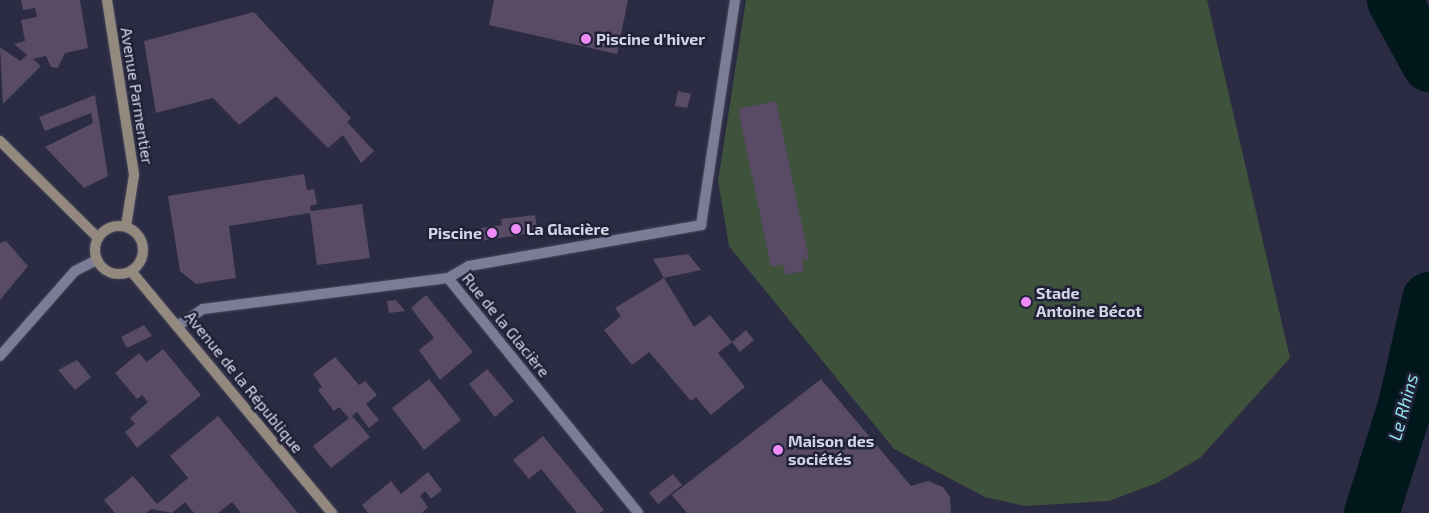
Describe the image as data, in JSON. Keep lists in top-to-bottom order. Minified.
{"streets":{"main road":["Avenue Parmentier","Avenue de la République"],"street":["Rue de la Glacière"]},"crossings":[["Avenue Parmentier","Avenue de la République"],["Rue de la Glacière","Avenue de la République"]],"water":["Le Rhins"],"places":["Piscine d'hiver","La Glacière","Piscine","Stade Antoine Bécot","Maison des sociétés"]}
